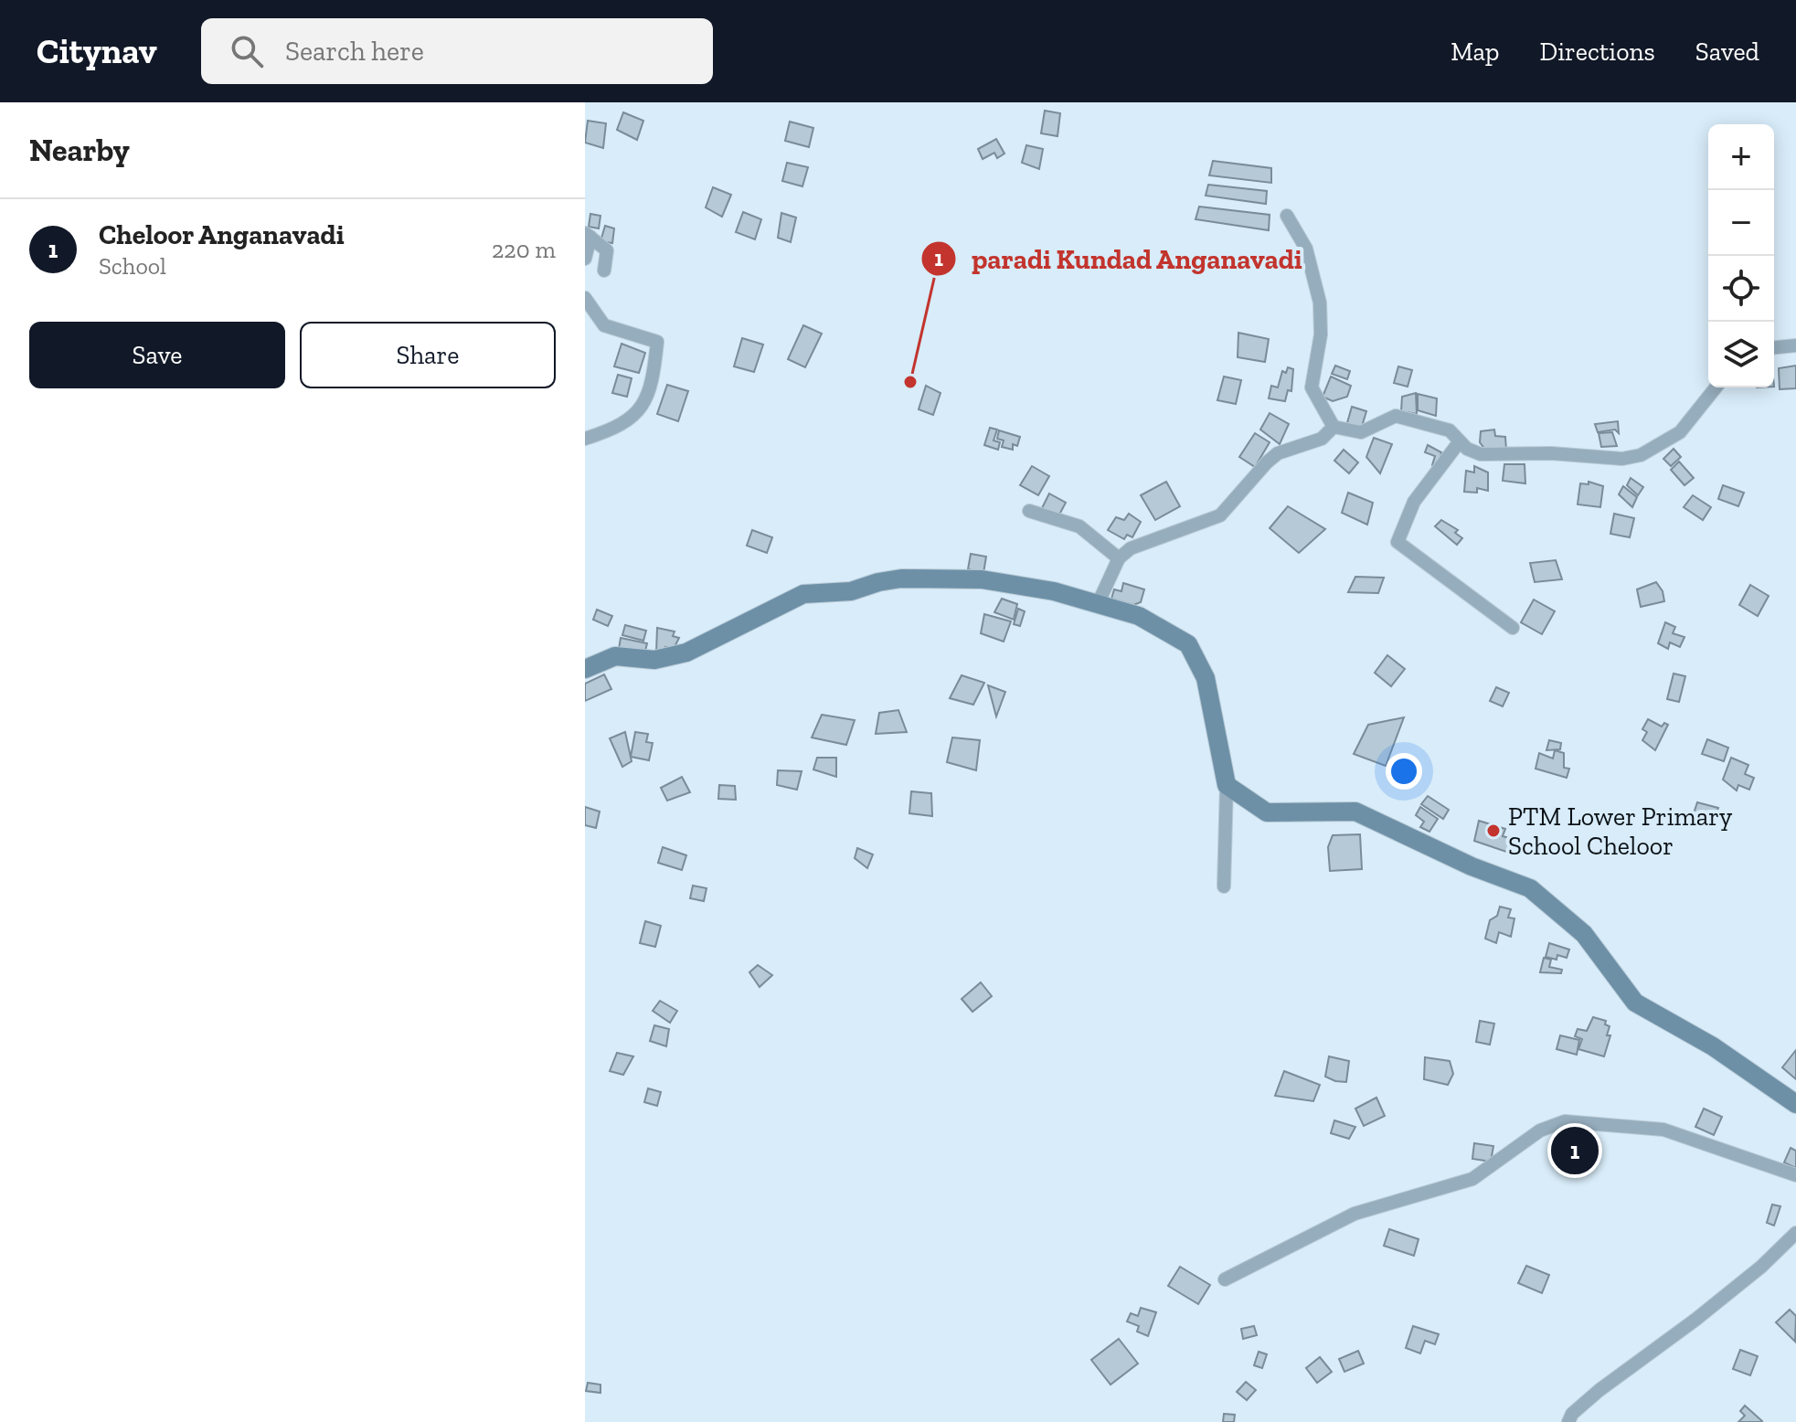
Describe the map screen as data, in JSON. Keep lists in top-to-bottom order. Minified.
{"places":["paradi Kundad Anganavadi","PTM Lower Primary School Cheloor"],"page":{"header":"Citynav","search":"Search here","nav":["Map","Directions","Saved"],"heading":"Nearby","map_buttons":["+","−"],"list":[{"mark":"1","name":"Cheloor Anganavadi","note":"School","value":"220 m"}],"buttons":["Save","Share"],"pins":"1"}}
